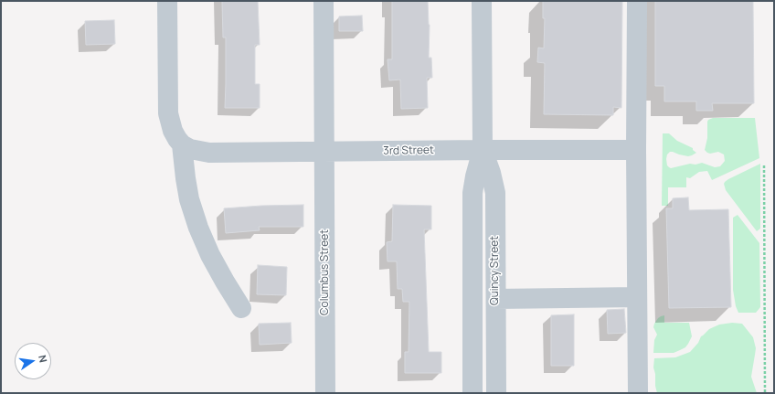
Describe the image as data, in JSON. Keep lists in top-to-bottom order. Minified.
{"streets":{"street":["3rd Street","Quincy Street","Columbus Street"]},"crossings":[["3rd Street","Quincy Street"],["3rd Street","Columbus Street"]],"north":"right"}
